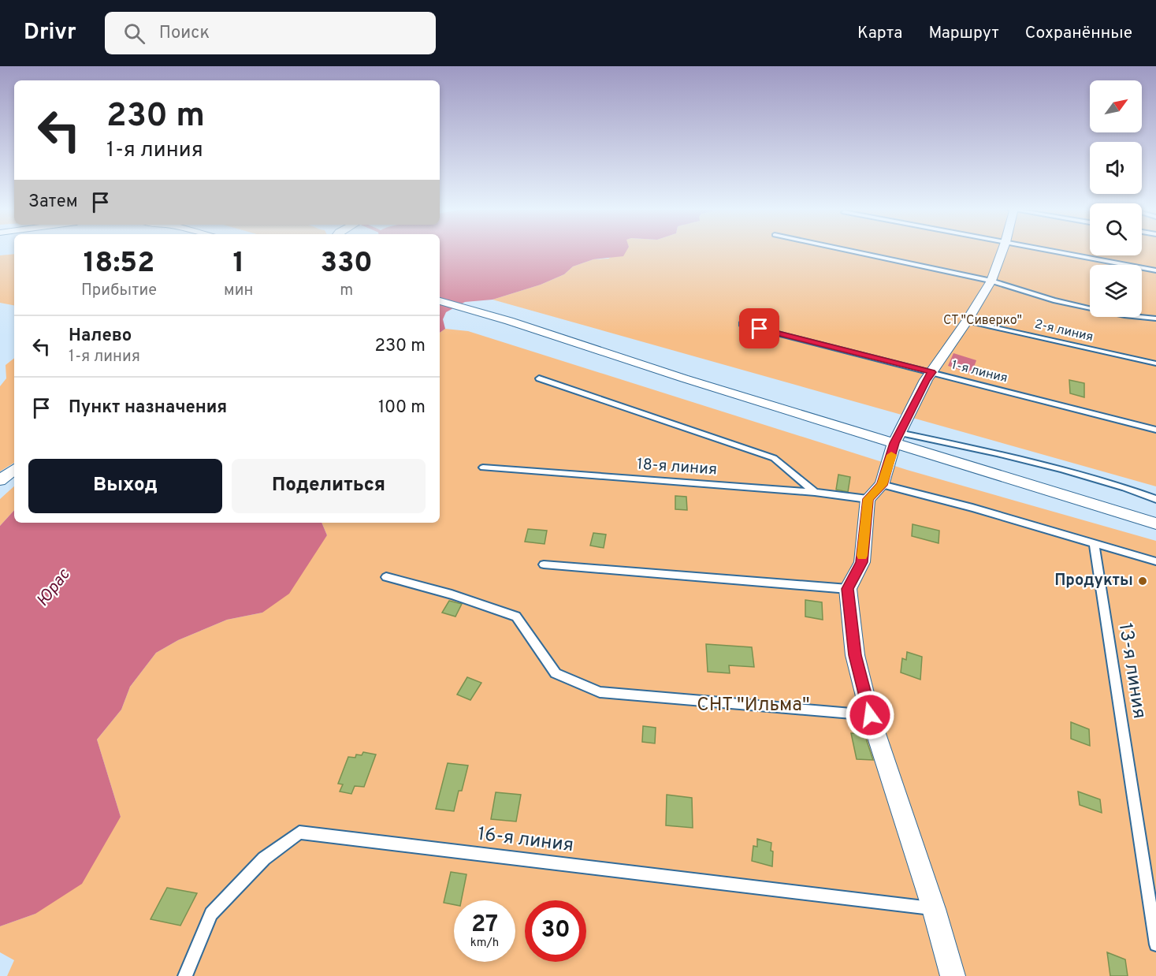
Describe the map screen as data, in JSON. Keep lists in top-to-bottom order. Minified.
{"streets":{"lane":["2-я линия","1-я линия","18-я линия","13-я линия","16-я линия"]},"water":["Юрас"],"parks":["СТ \"Сиверко\"","СНТ \"Ильма\""],"places":["Продукты"],"north":"top right","page":{"header":"Drivr","search":"Поиск","nav":["Карта","Маршрут","Сохранённые"],"turn":["230 m","1-я линия"],"then":"Затем","eta":["18:52","Прибытие","1","мин","330","m"],"list":[{"name":"Налево","note":"1-я линия","value":"230 m"},{"name":"Пункт назначения","value":"100 m"}],"buttons":["Выход","Поделиться"],"speed":"27 km/h","limit":"30"}}
